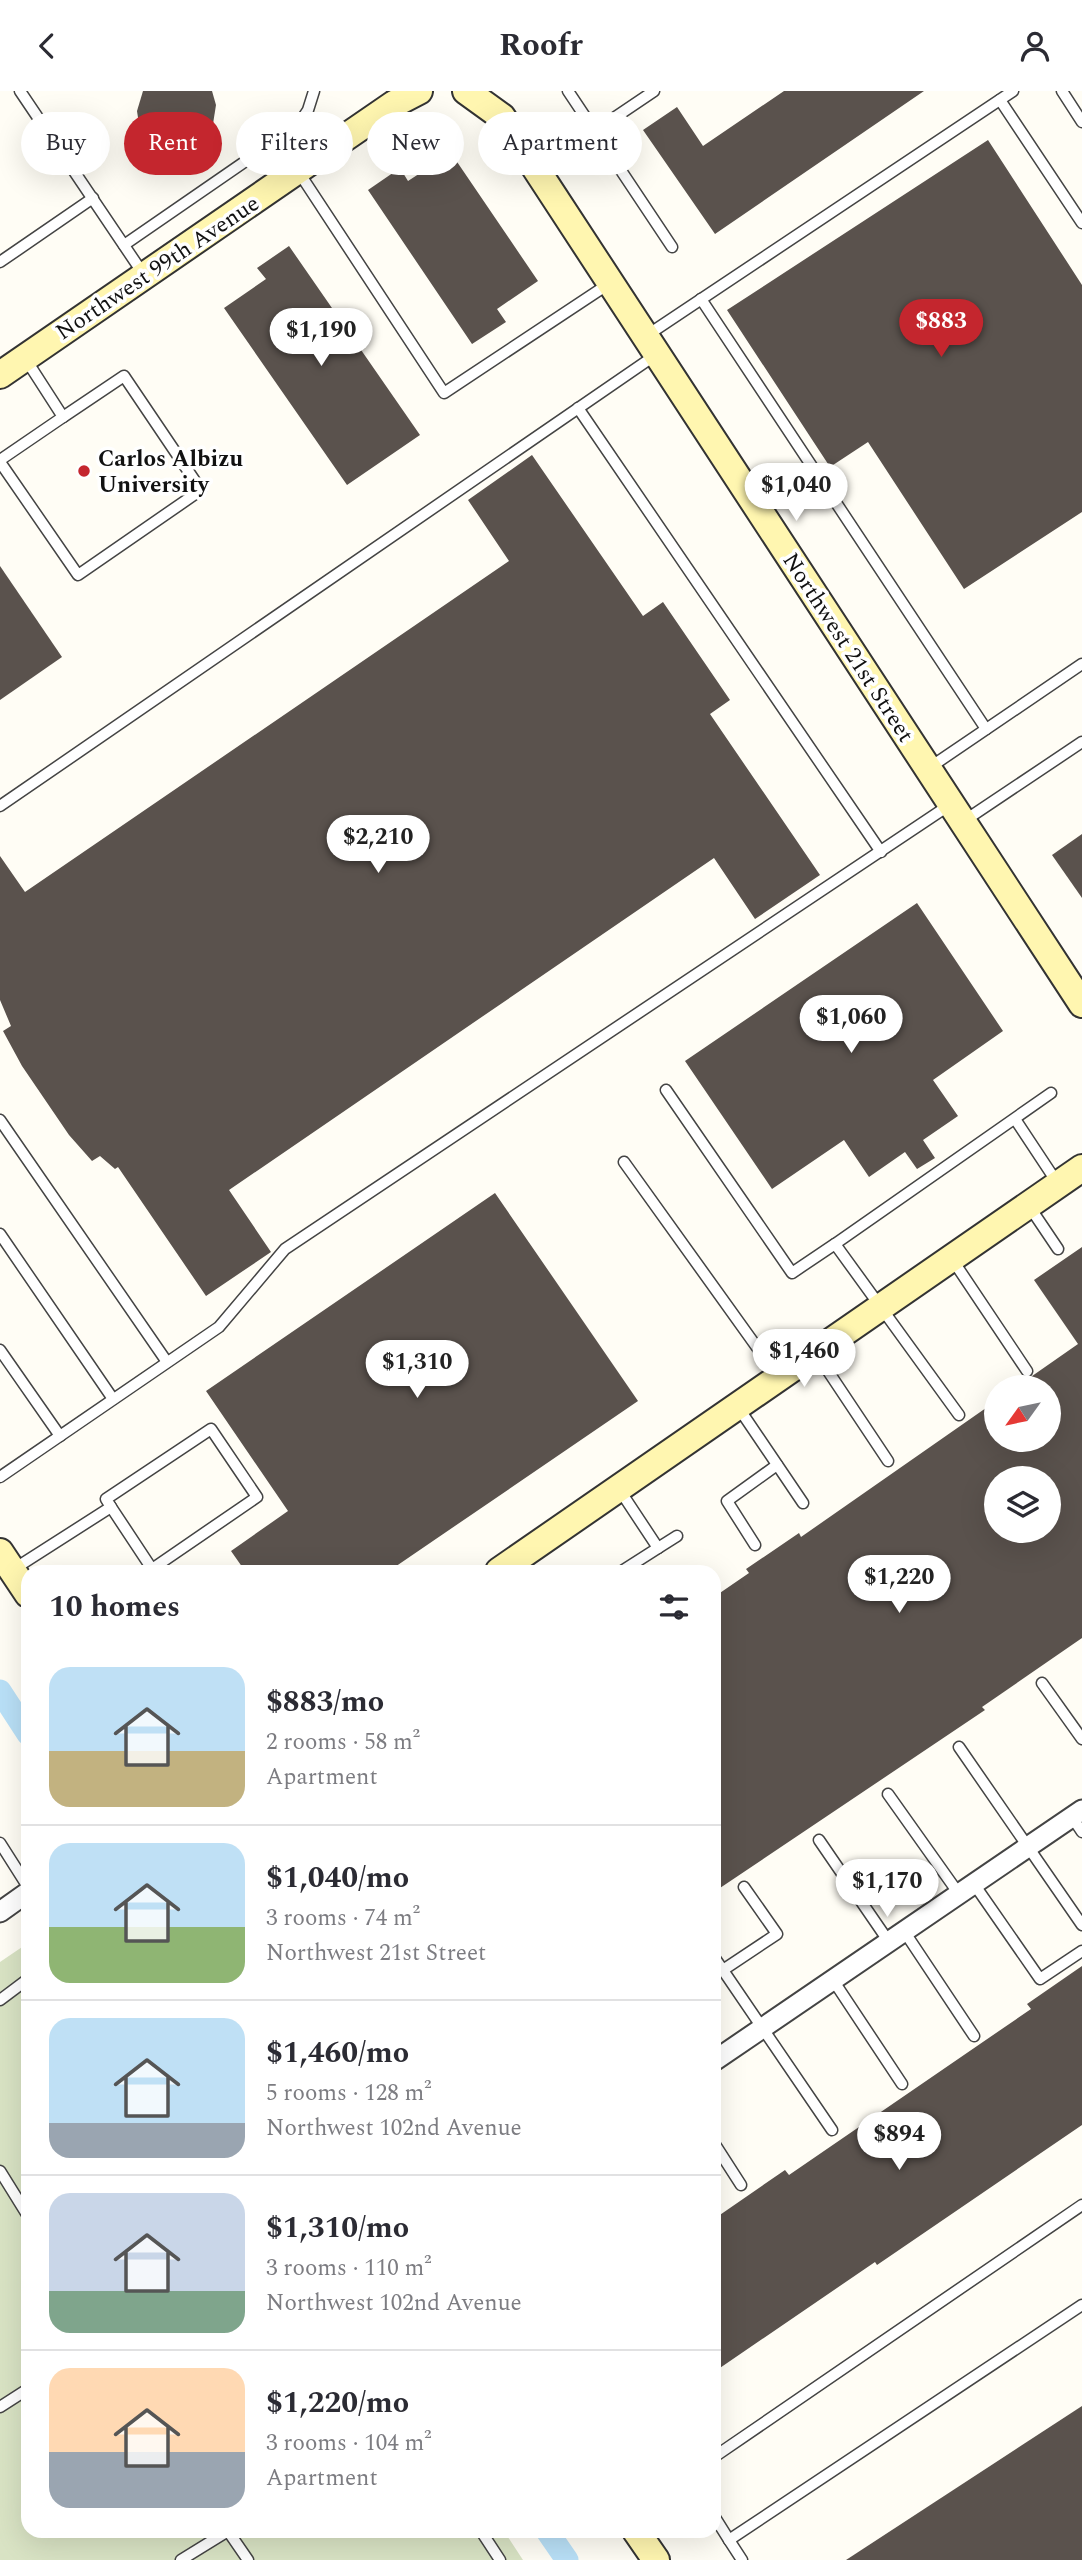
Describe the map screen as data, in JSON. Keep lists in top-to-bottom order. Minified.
{"streets":{"street":["Northwest 99th Avenue","Northwest 21st Street"]},"places":["Carlos Albizu University"],"north":"bottom left","page":{"header":"Roofr","chip":["Buy","Rent","Filters","New","Apartment"],"price":["$883","$1,190","$1,040","$2,210","$1,060","$1,460","$1,310","$1,220","$1,170","$894"],"heading":"10 homes","list":[{"name":"$883/mo","note":"2 rooms · 58 m² · Apartment"},{"name":"$1,040/mo","note":"3 rooms · 74 m² · Northwest 21st Street"},{"name":"$1,460/mo","note":"5 rooms · 128 m² · Northwest 102nd Avenue"},{"name":"$1,310/mo","note":"3 rooms · 110 m² · Northwest 102nd Avenue"},{"name":"$1,220/mo","note":"3 rooms · 104 m² · Apartment"}]}}
